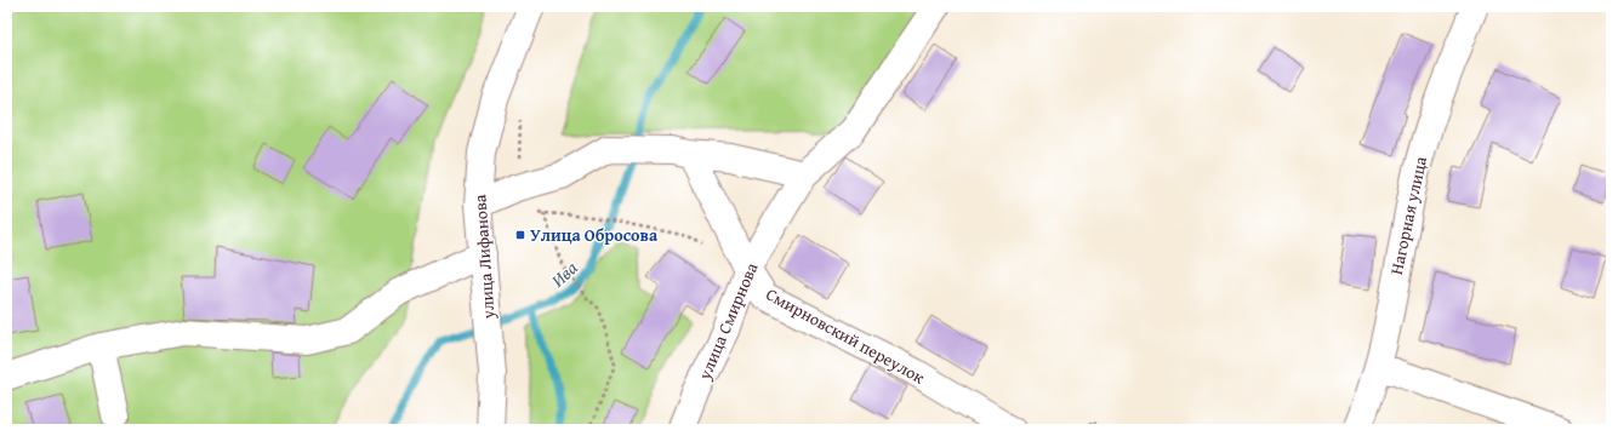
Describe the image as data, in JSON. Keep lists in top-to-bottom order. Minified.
{"streets":{"street":["Нагорная улица","улица Лифанова","улица Смирнова","Смирновский переулок"]},"crossings":[["улица Смирнова","Смирновский переулок"]],"water":["Ива"],"places":{"transit":["Улица Обросова"]}}
